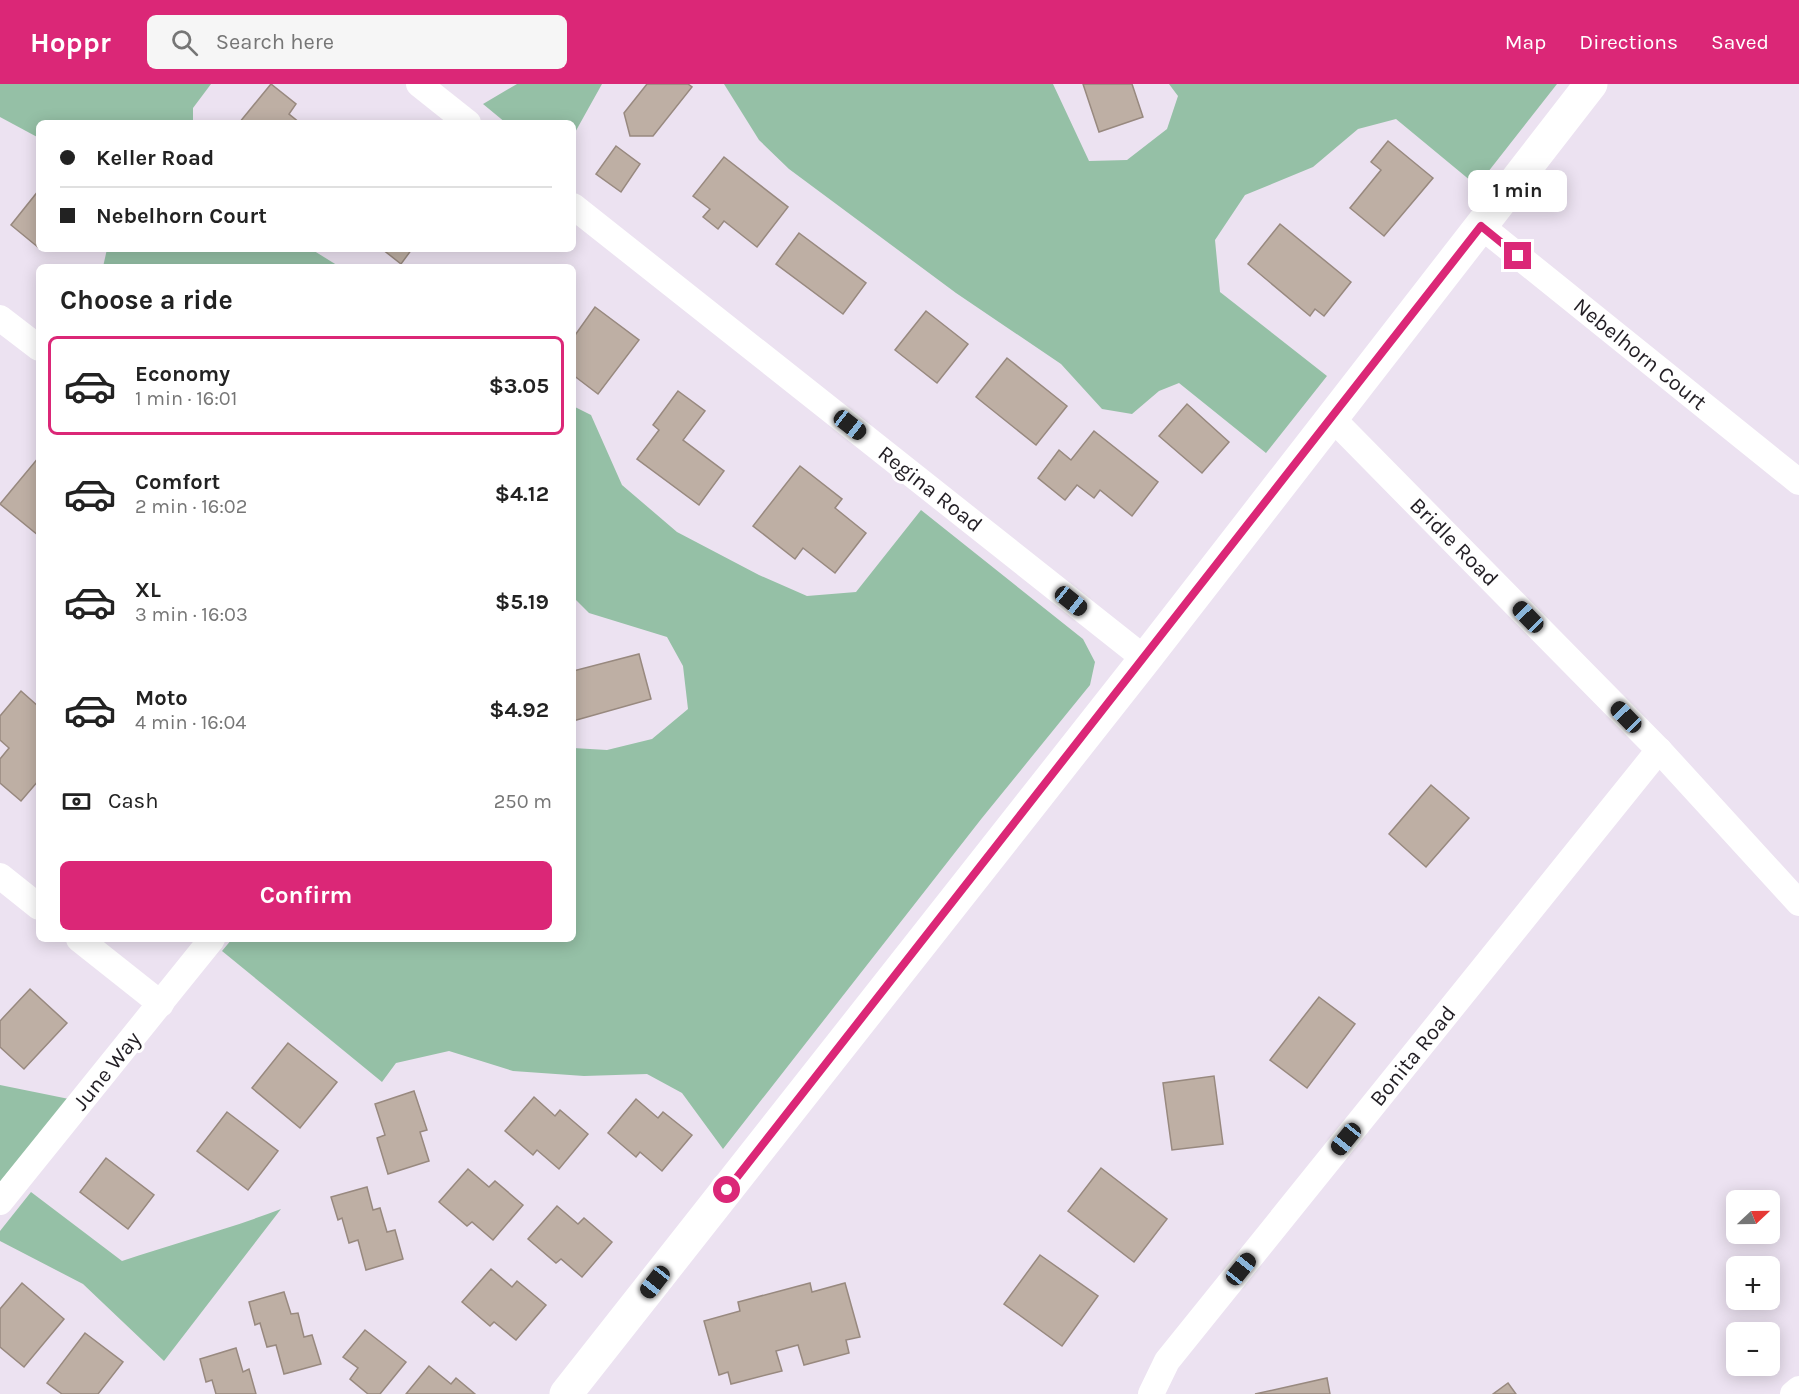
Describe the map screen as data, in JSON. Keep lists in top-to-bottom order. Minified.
{"streets":{"street":["Nebelhorn Court","Regina Road","Bridle Road","Bonita Road","June Way"]},"crossings":[["Bridle Road","Bonita Road"]],"north":"right","page":{"header":"Hoppr","search":"Search here","nav":["Map","Directions","Saved"],"banner":["Keller Road","Nebelhorn Court"],"bubble":"1 min","heading":"Choose a ride","list":[{"name":"Economy","note":"1 min · 16:01","value":"$3.05"},{"name":"Comfort","note":"2 min · 16:02","value":"$4.12"},{"name":"XL","note":"3 min · 16:03","value":"$5.19"},{"name":"Moto","note":"4 min · 16:04","value":"$4.92"}],"pay":["Cash","250 m"],"buttons":"Confirm","map_buttons":["+","−"]}}
